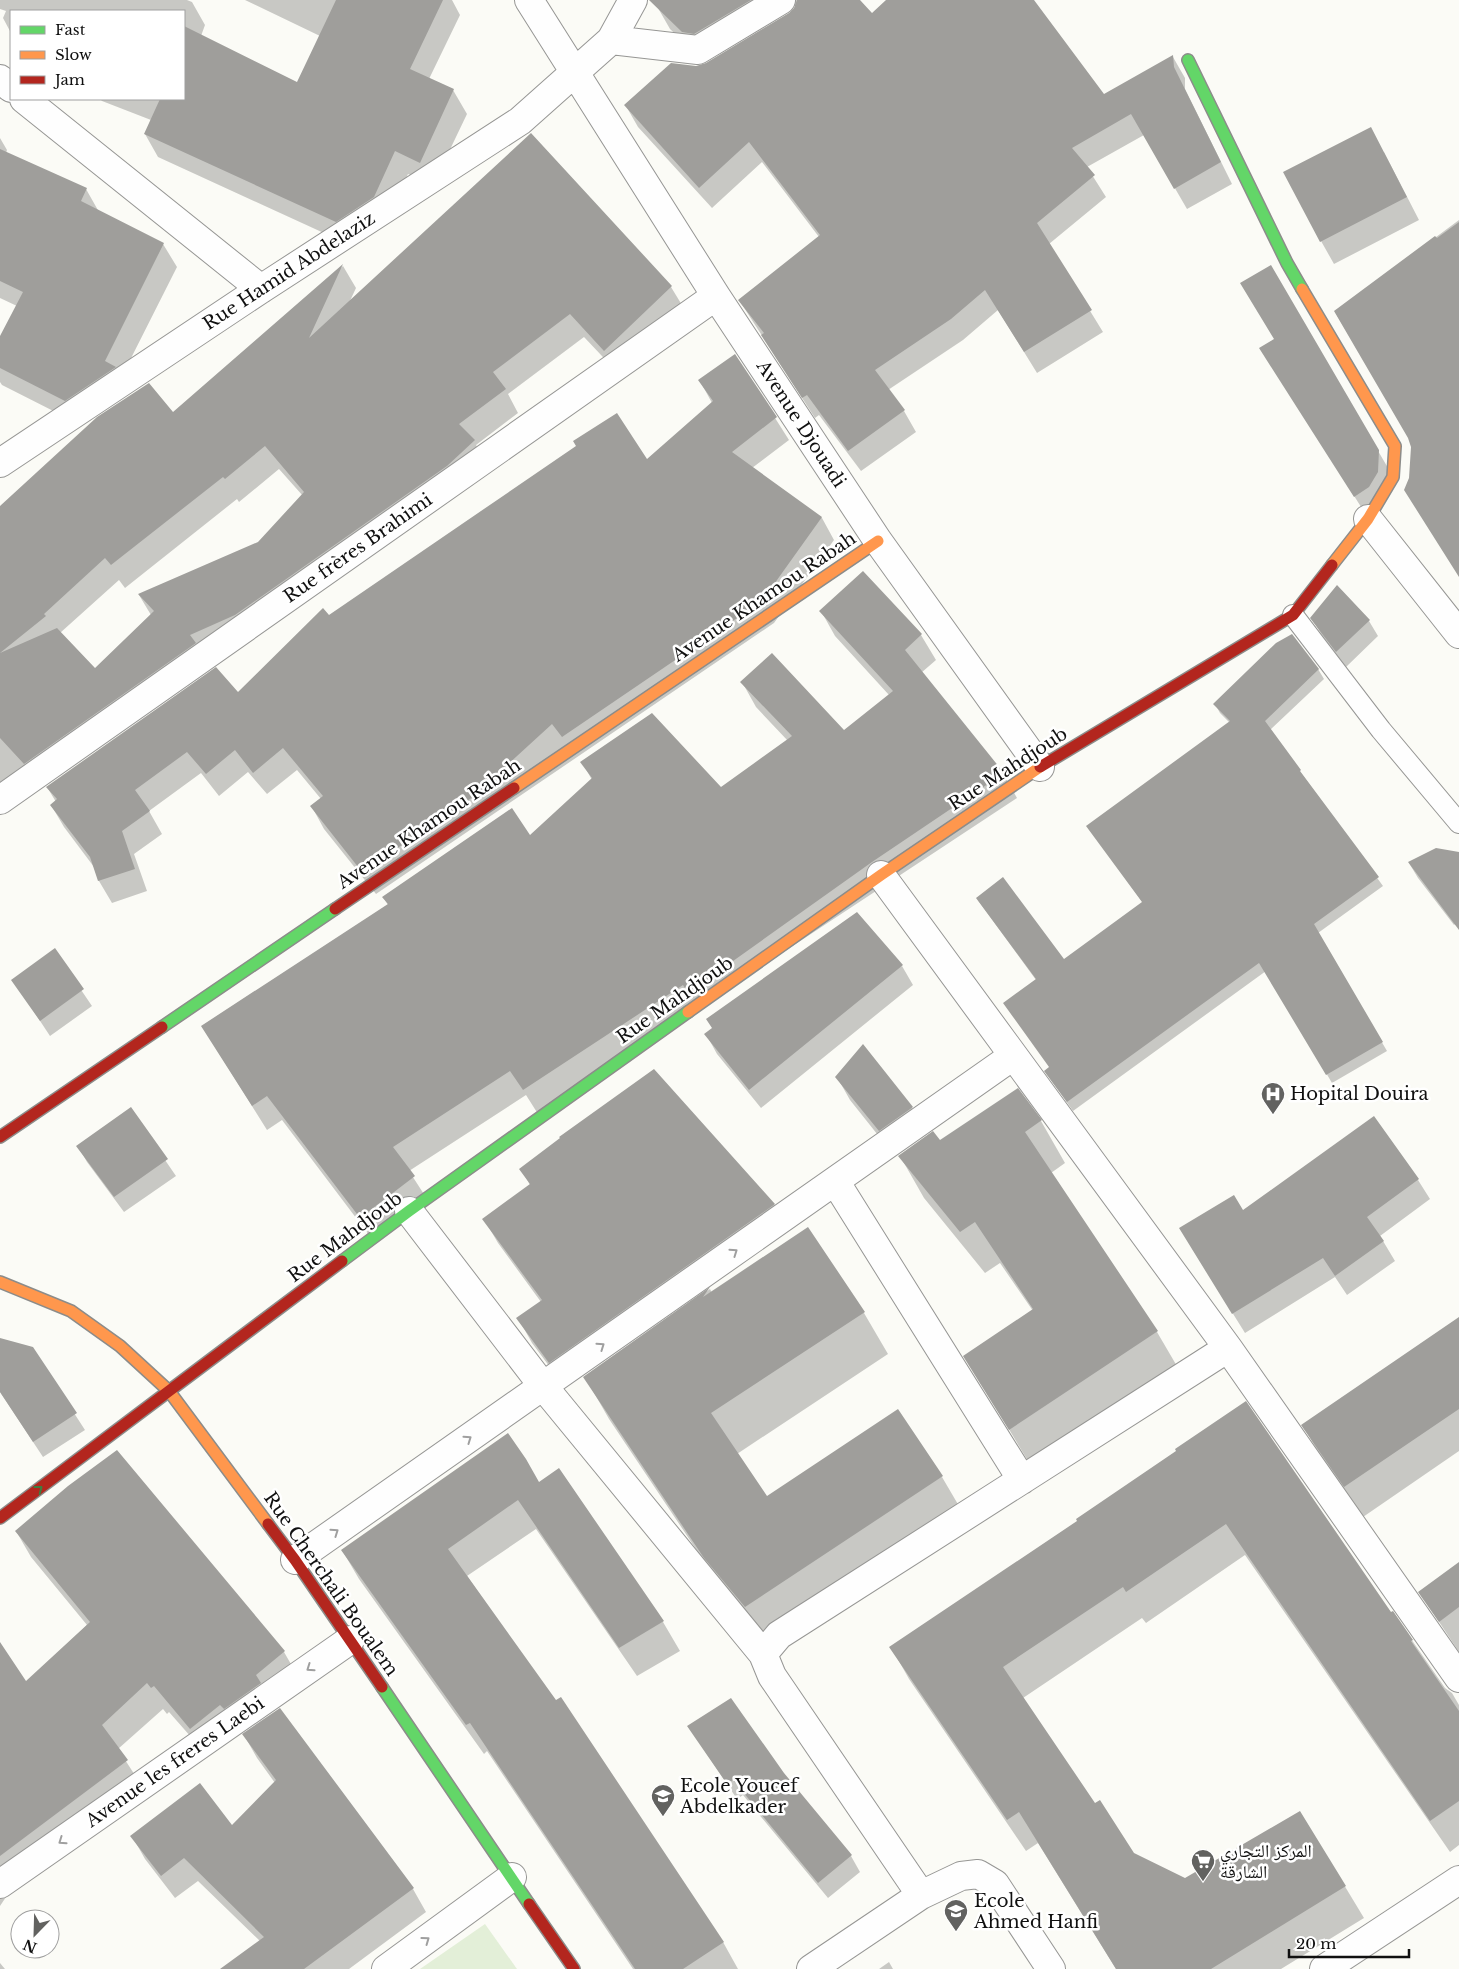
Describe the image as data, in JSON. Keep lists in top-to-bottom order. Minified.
{"streets":{"street":["Rue Hamid Abdelaziz","Avenue Djouadi","Rue frères Brahimi","Avenue Khamou Rabah","Rue Mahdjoub","Rue Cherchali Boualem","Avenue les freres Laebi"]},"crossings":[["Rue Hamid Abdelaziz","Avenue Djouadi"],["Avenue Djouadi","Rue frères Brahimi"],["Avenue Djouadi","Avenue Khamou Rabah"],["Avenue Djouadi","Rue Mahdjoub"],["Rue Mahdjoub","Rue Cherchali Boualem"],["Rue Cherchali Boualem","Avenue les freres Laebi"]],"one_way":["Avenue les freres Laebi"],"places":{"hospital":["Hopital Douira"],"school or university":["Ecole Youcef Abdelkader","Ecole Ahmed Hanfi"],"supermarket":["المركز التجاري الشارقة"]},"legend":["Fast","Slow","Jam"],"scale_bar":"20 m","north":"bottom left"}
